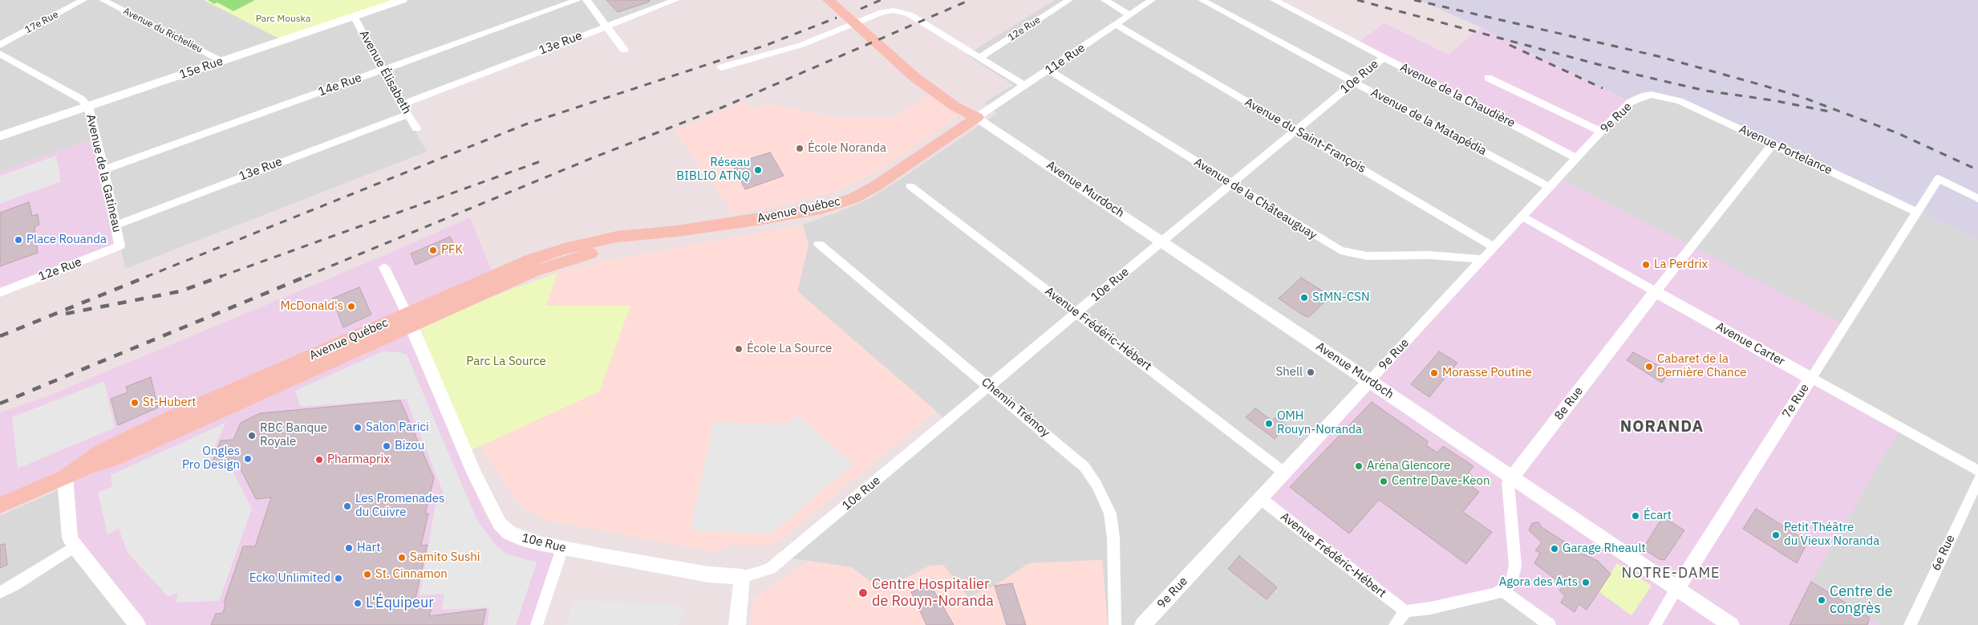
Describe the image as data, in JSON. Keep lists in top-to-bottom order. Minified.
{"streets":{"main road":["Avenue Murdoch","Avenue Québec"],"street":["17e Rue","12e Rue","Avenue du Richelieu","13e Rue","11e Rue","15e Rue","Avenue Élisabeth","10e Rue","14e Rue","Avenue de la Chaudière","9e Rue","Avenue de la Matapédia","Avenue du Saint-François","Avenue Portelance","Avenue de la Gatineau","Avenue de la Châteauguay","Avenue Frédéric-Hébert","Avenue Carter","7e Rue","8e Rue","Chemin Trémoy","6e Rue"]},"crossings":[["12e Rue","Avenue de la Gatineau"],["Avenue du Richelieu","15e Rue"],["13e Rue","Avenue Élisabeth"],["13e Rue","Avenue de la Gatineau"],["11e Rue","Avenue du Saint-François"],["11e Rue","Avenue Murdoch"],["11e Rue","Avenue de la Châteauguay"],["11e Rue","Avenue Québec"],["15e Rue","Avenue Élisabeth"],["15e Rue","Avenue de la Gatineau"],["Avenue Élisabeth","14e Rue"],["10e Rue","Avenue de la Chaudière"],["10e Rue","Avenue de la Matapédia"],["10e Rue","Avenue du Saint-François"],["10e Rue","Avenue Murdoch"],["10e Rue","Avenue de la Châteauguay"],["10e Rue","Avenue Québec"],["10e Rue","Avenue Frédéric-Hébert"],["10e Rue","Chemin Trémoy"],["14e Rue","Avenue de la Gatineau"],["Avenue de la Chaudière","9e Rue"],["9e Rue","Avenue de la Matapédia"],["9e Rue","Avenue du Saint-François"],["9e Rue","Avenue Portelance"],["9e Rue","Avenue Murdoch"],["9e Rue","Avenue de la Châteauguay"],["9e Rue","Avenue Frédéric-Hébert"],["9e Rue","Avenue Carter"],["Avenue Portelance","7e Rue"],["Avenue Portelance","8e Rue"],["Avenue Murdoch","Avenue Québec"],["Avenue Murdoch","7e Rue"],["Avenue Murdoch","8e Rue"],["Avenue Carter","7e Rue"],["Avenue Carter","8e Rue"]],"districts":["NORANDA","NOTRE-DAME"],"parks":["Parc Mouska","Parc La Source"],"places":["École Noranda","Réseau BIBLIO ATNQ","Place Rouanda","PFK","La Perdrix","StMN-CSN","McDonald's","École La Source","Cabaret de la Dernière Chance","Shell","Morasse Poutine","St-Hubert","OMH Rouyn-Noranda","Salon Parici","RBC Banque Royale","Bizou","Ongles Pro Design","Pharmaprix","Aréna Glencore","Centre Dave-Keon","Les Promenades du Cuivre","Écart","Petit Théâtre du Vieux Noranda","Hart","Garage Rheault","Samito Sushi","St. Cinnamon","Ecko Unlimited","Agora des Arts","Centre Hospitalier de Rouyn-Noranda","Centre de congrès","L'Équipeur"]}
